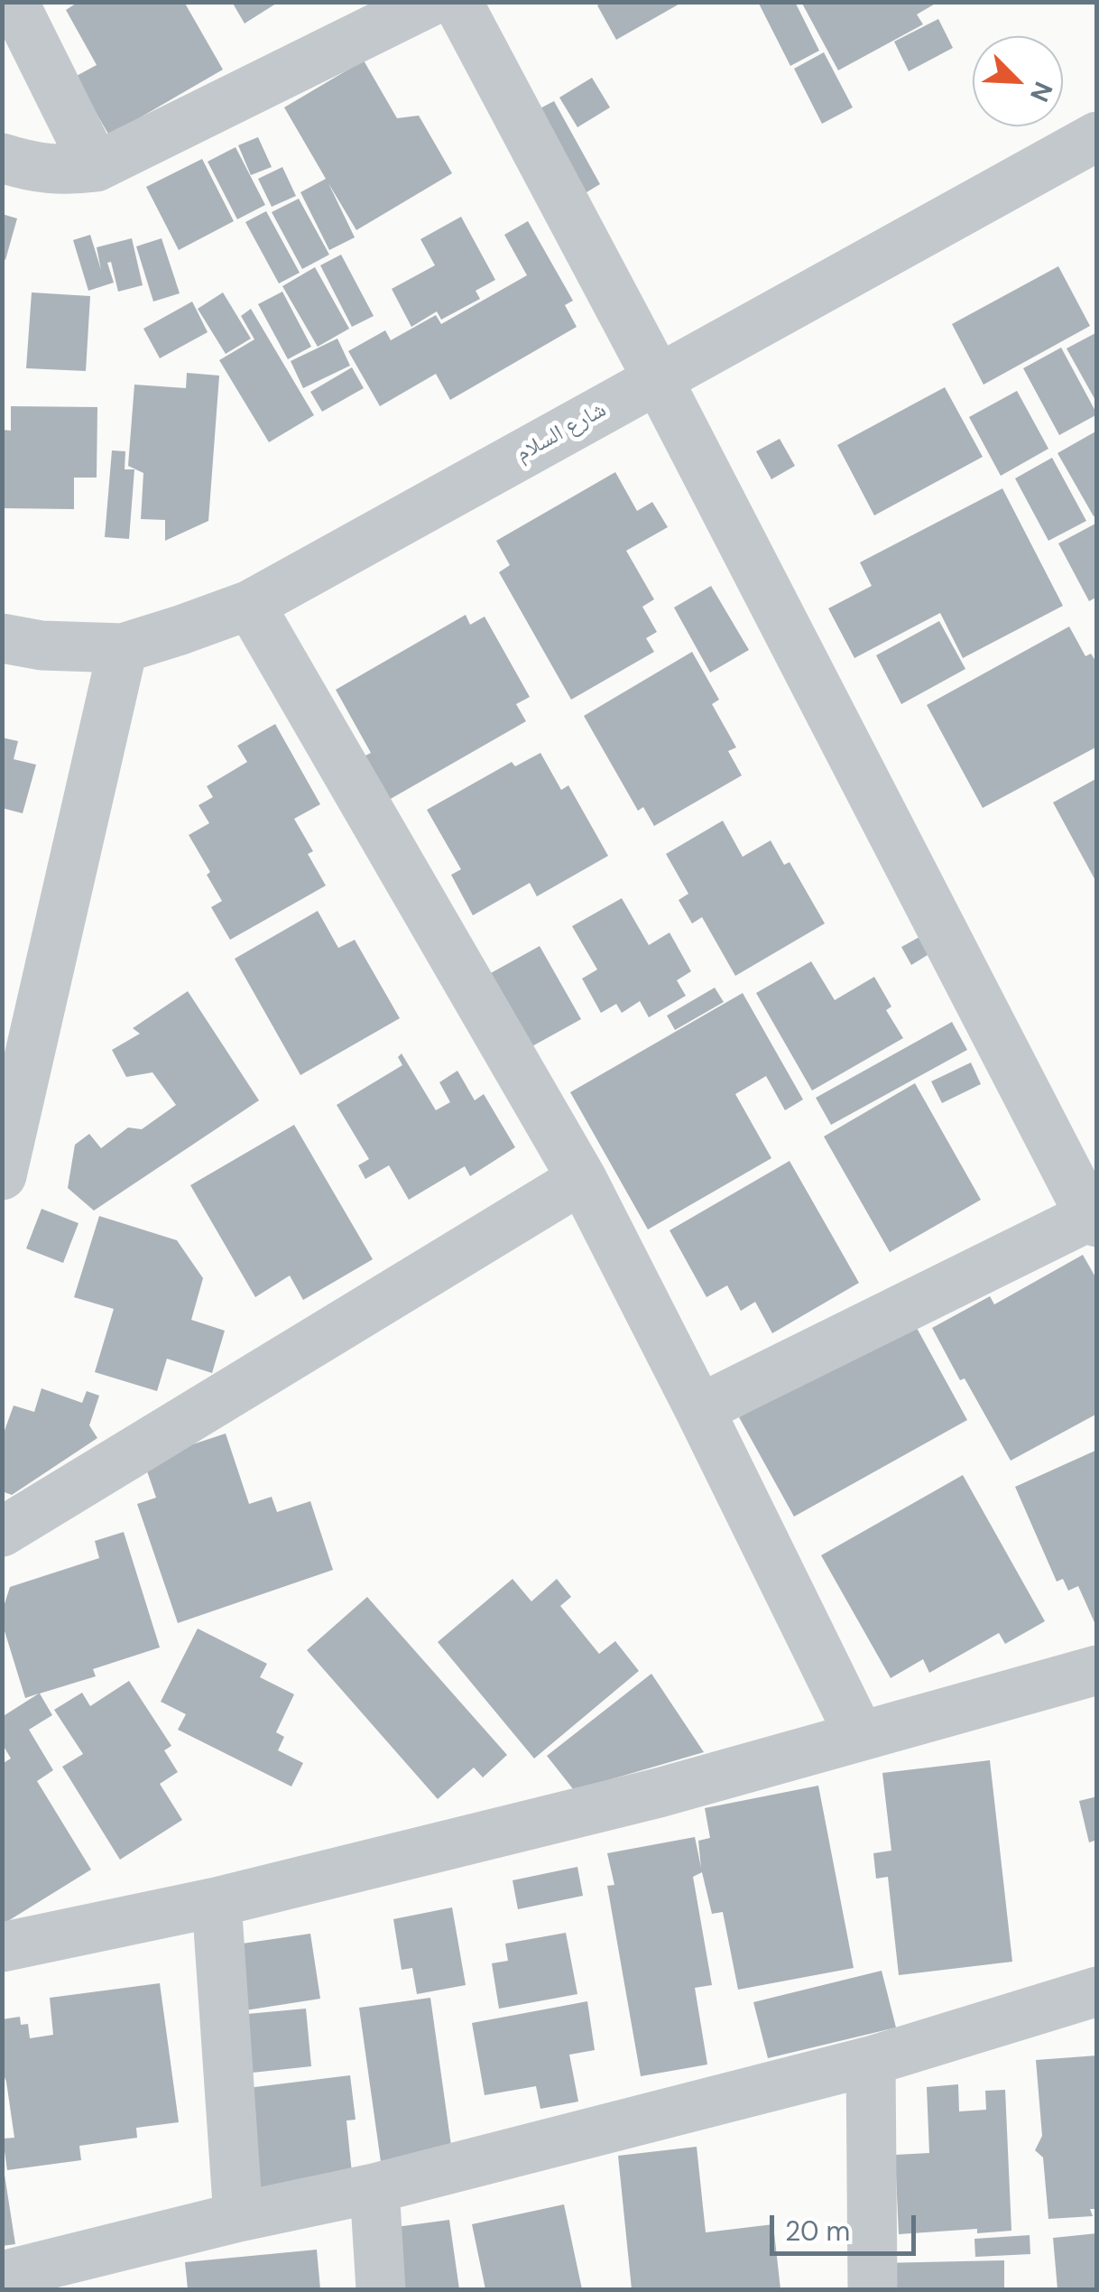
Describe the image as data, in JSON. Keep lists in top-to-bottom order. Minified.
{"streets":{"street":["شارع السلام"]},"scale_bar":"20 m","north":"bottom right"}
